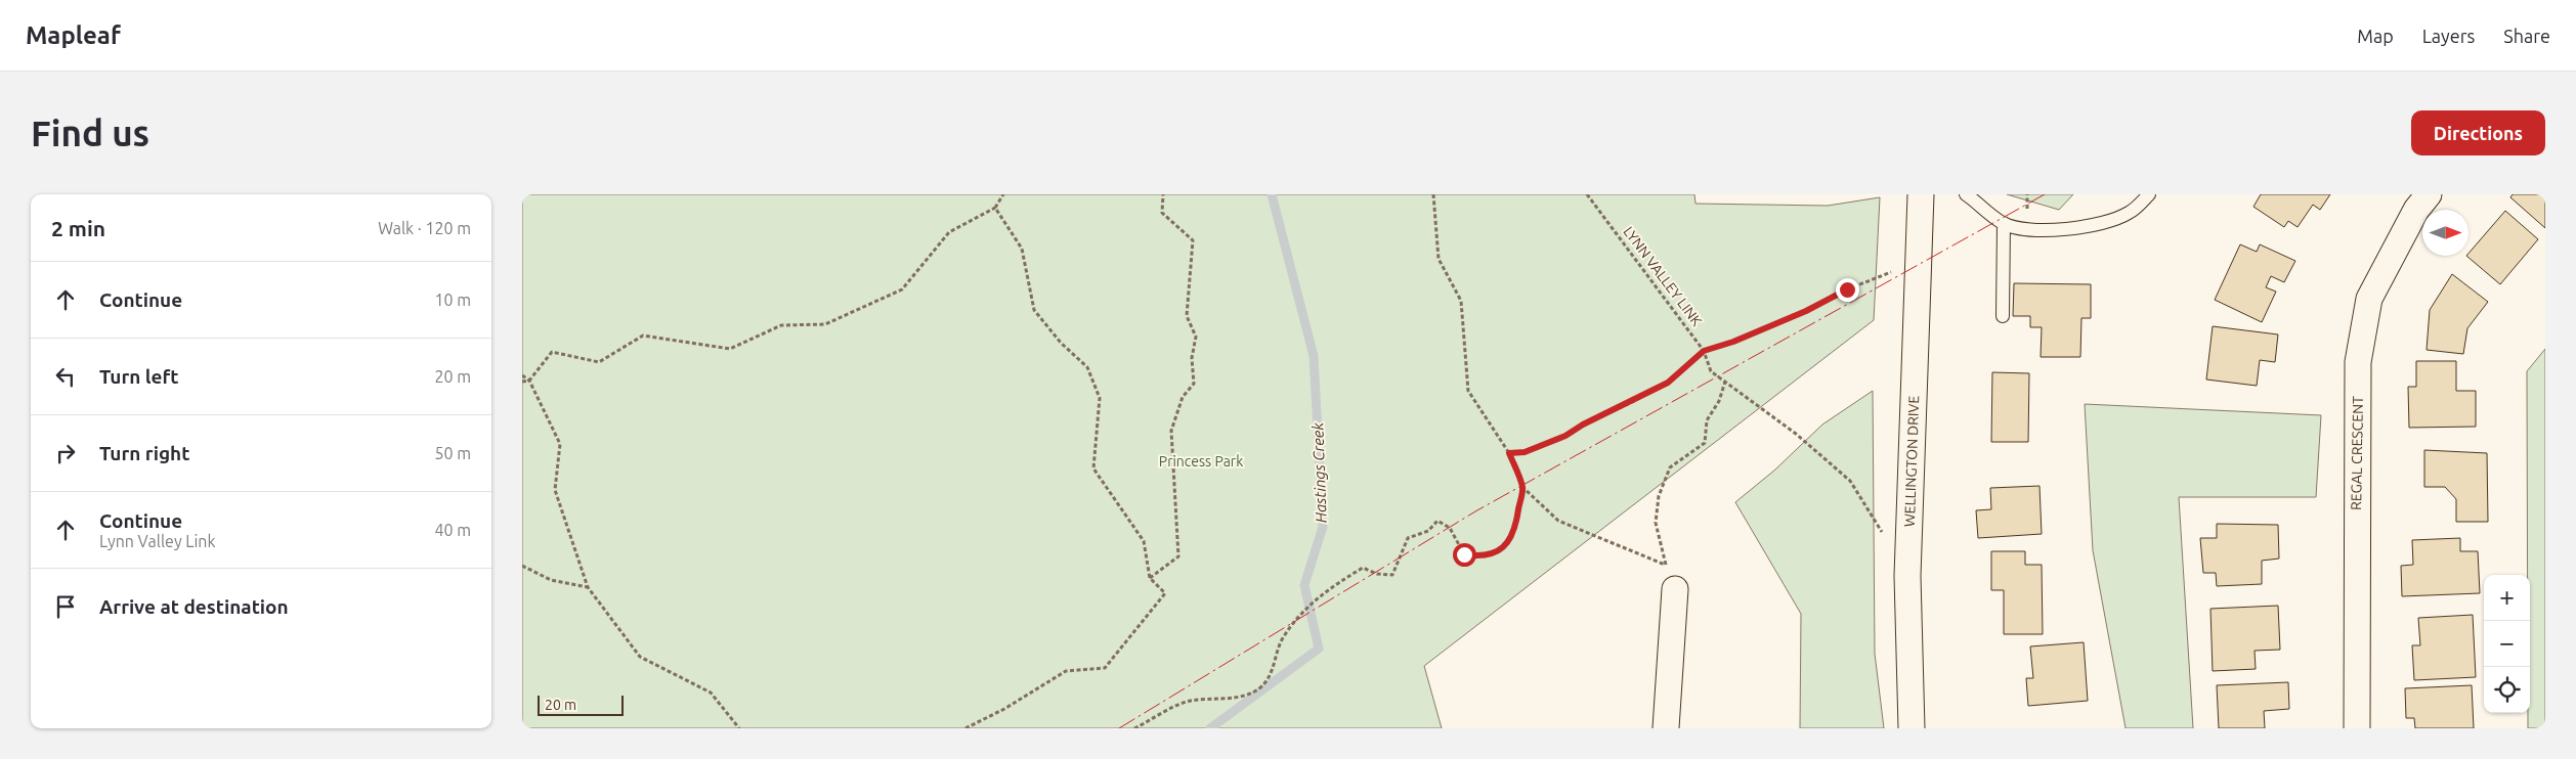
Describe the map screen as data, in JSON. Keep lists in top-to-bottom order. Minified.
{"streets":{"street":["REGAL CRESCENT","WELLINGTON DRIVE"],"path":["LYNN VALLEY LINK"]},"crossings":[["LYNN VALLEY LINK","WELLINGTON DRIVE"]],"water":["Hastings Creek"],"parks":["Princess Park"],"scale_bar":"20 m","north":"right","page":{"header":"Mapleaf","nav":["Map","Layers","Share"],"buttons":"Directions","title":"Find us","heading":["2 min","Walk · 120 m"],"list":[["Continue","10 m"],["Turn left","20 m"],["Turn right","50 m"],["Continue","Lynn Valley Link","40 m"],"Arrive at destination"],"map_buttons":["+","−"],"scale":"20 m"}}
